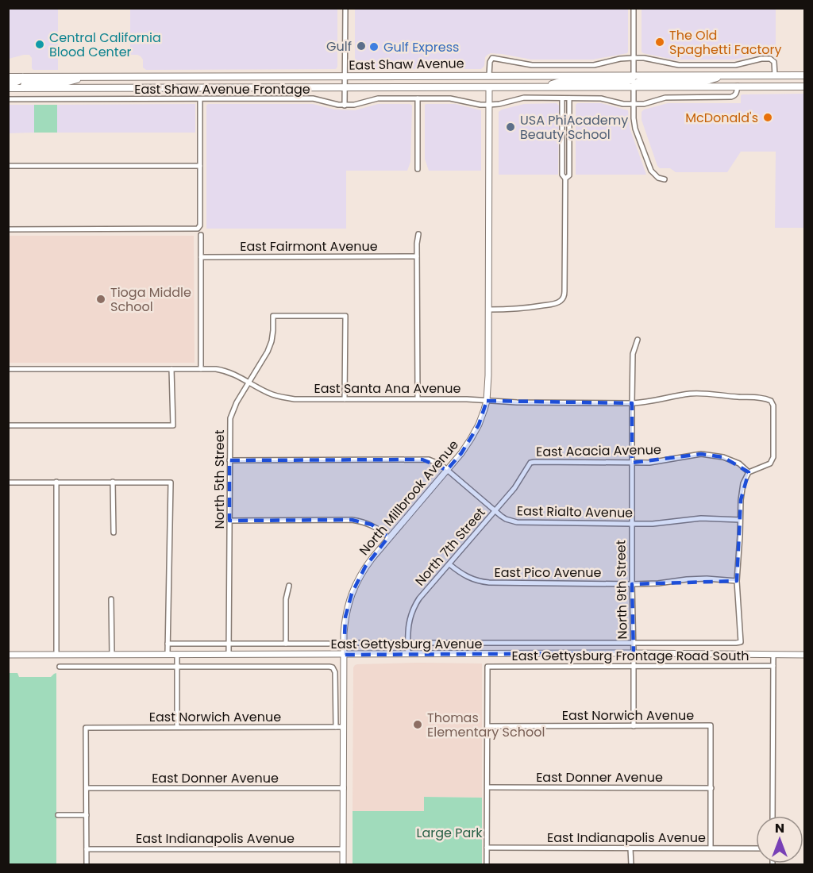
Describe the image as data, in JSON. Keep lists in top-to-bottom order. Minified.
{"streets":{"main road":["East Shaw Avenue"],"street":["East Shaw Avenue Frontage","East Fairmont Avenue","East Santa Ana Avenue","East Acacia Avenue","North 5th Street","North Millbrook Avenue","East Rialto Avenue","North 7th Street","East Pico Avenue","North 9th Street","East Gettysburg Avenue","East Gettysburg Frontage Road South","East Norwich Avenue","East Donner Avenue","East Indianapolis Avenue"]},"crossings":[["East Shaw Avenue","East Shaw Avenue Frontage"],["East Shaw Avenue","North Millbrook Avenue"],["East Shaw Avenue Frontage","North Millbrook Avenue"],["East Santa Ana Avenue","East Acacia Avenue"],["East Santa Ana Avenue","North 5th Street"],["East Santa Ana Avenue","North Millbrook Avenue"],["East Santa Ana Avenue","North 9th Street"],["East Acacia Avenue","North 7th Street"],["East Acacia Avenue","North 9th Street"],["North 5th Street","East Rialto Avenue"],["North 5th Street","East Gettysburg Avenue"],["North Millbrook Avenue","East Rialto Avenue"],["North Millbrook Avenue","East Gettysburg Avenue"],["North Millbrook Avenue","East Norwich Avenue"],["North Millbrook Avenue","East Donner Avenue"],["North Millbrook Avenue","East Indianapolis Avenue"],["East Rialto Avenue","North 7th Street"],["East Rialto Avenue","North 9th Street"],["North 7th Street","East Pico Avenue"],["North 7th Street","East Gettysburg Avenue"],["East Pico Avenue","North 9th Street"],["North 9th Street","East Gettysburg Avenue"],["North 9th Street","East Gettysburg Frontage Road South"],["North 9th Street","East Norwich Avenue"],["East Gettysburg Avenue","East Norwich Avenue"],["East Gettysburg Frontage Road South","East Norwich Avenue"],["East Norwich Avenue","East Donner Avenue"]],"parks":["Large Park"],"places":["The Old Spaghetti Factory","Central California Blood Center","Gulf","Gulf Express","McDonald's","USA PhiAcademy Beauty School","Tioga Middle School","Thomas Elementary School"],"north":"top"}
